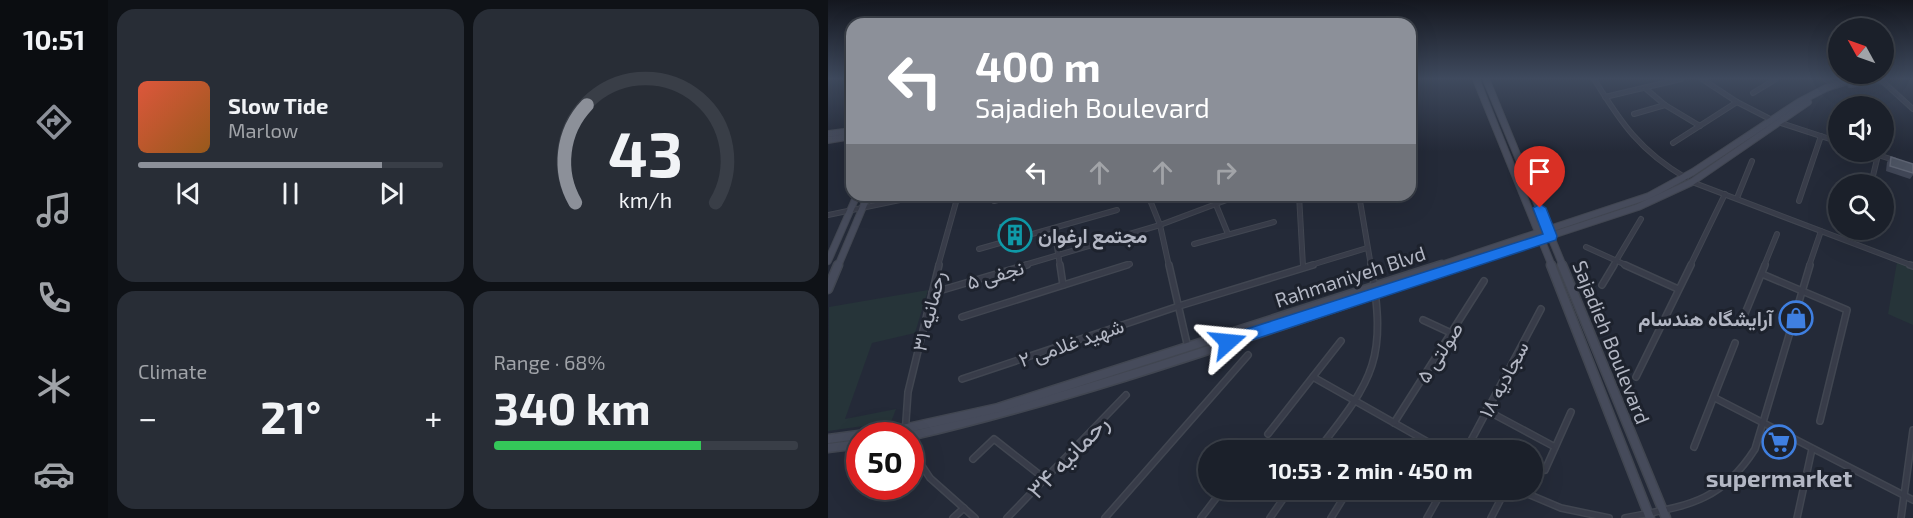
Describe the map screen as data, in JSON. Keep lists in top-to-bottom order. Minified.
{"streets":{"main road":["Rahmaniyeh Blvd","Sajadieh Boulevard"],"street":["نجفی ۵","رحمانیه ۳۱","شهید غلامی ۲","صولتی ۵","سجادیه ۱۸","رحمانیه ۳۴"]},"crossings":[["نجفی ۵","رحمانیه ۳۱"],["Rahmaniyeh Blvd","Sajadieh Boulevard"]],"places":{"building":["مجتمع ارغوان"],"shop":["آرایشگاه هندسام"],"supermarket":["supermarket"]},"north":"top left","page":{"tabs":"10:51","turn":["400 m","Sajadieh Boulevard"],"song":["Slow Tide","Marlow"],"tile":["Climate",["Range · 68%","340 km"]],"heat":["−","21°","+"],"limit":"50","trip":"10:53 · 2 min · 450 m","gauge":["43","km/h"]}}
